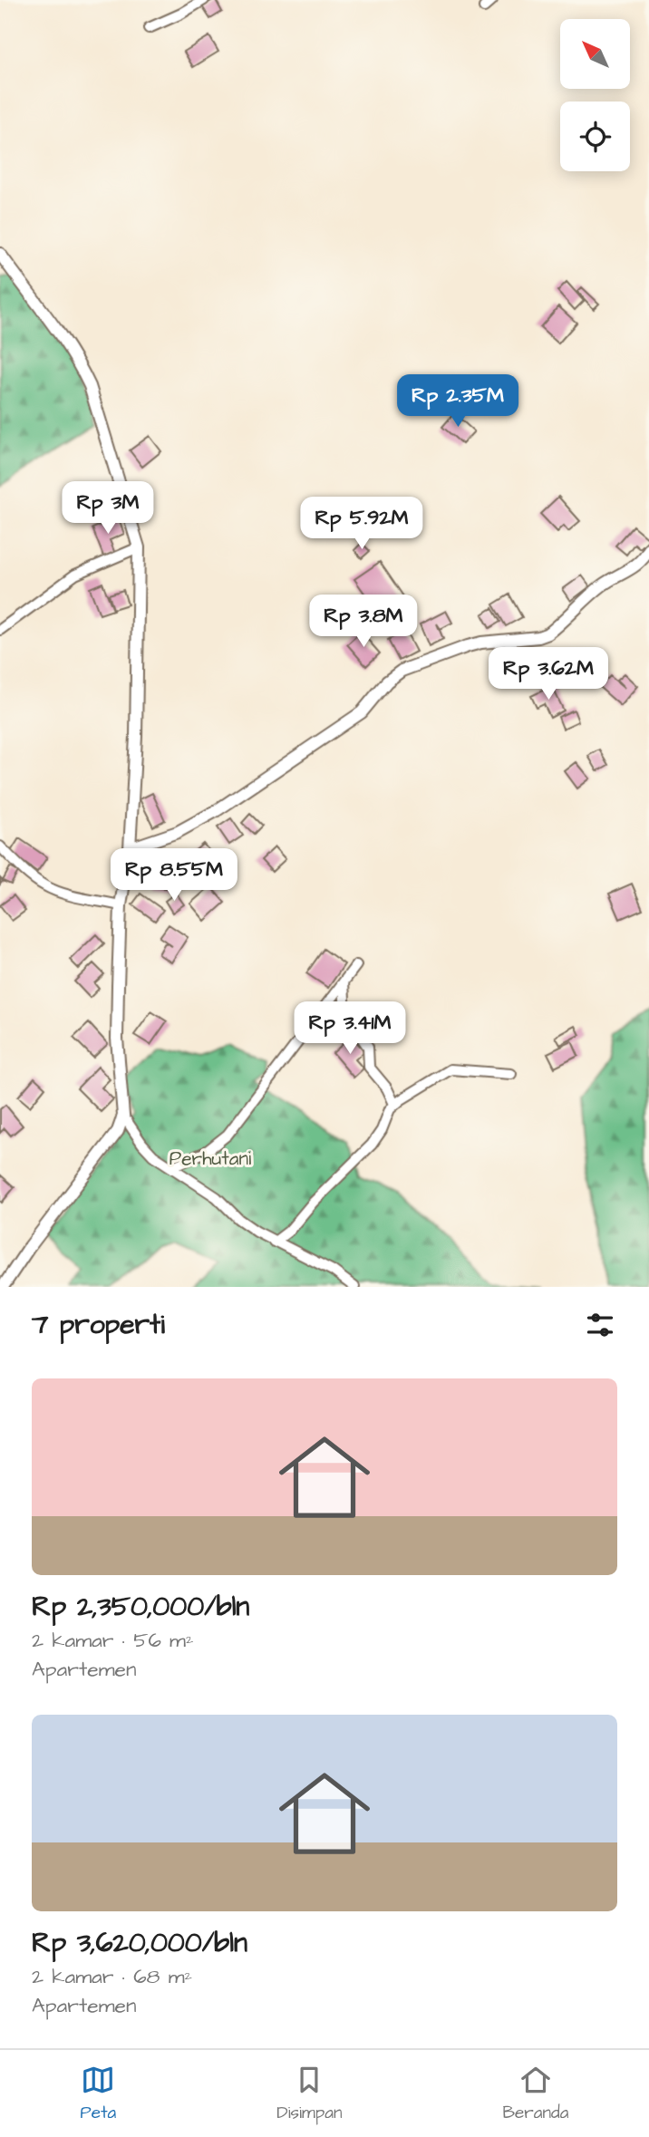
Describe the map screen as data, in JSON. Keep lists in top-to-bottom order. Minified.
{"parks":["Perhutani"],"north":"top left","page":{"price":["Rp 2.35M","Rp 3M","Rp 5.92M","Rp 3.8M","Rp 3.62M","Rp 8.55M","Rp 3.41M"],"heading":"7 properti","list":[{"name":"Rp 2,350,000/bln","note":"2 kamar · 56 m² · Apartemen"},{"name":"Rp 3,620,000/bln","note":"2 kamar · 68 m² · Apartemen"}],"tabs":["Peta","Disimpan","Beranda"]}}
